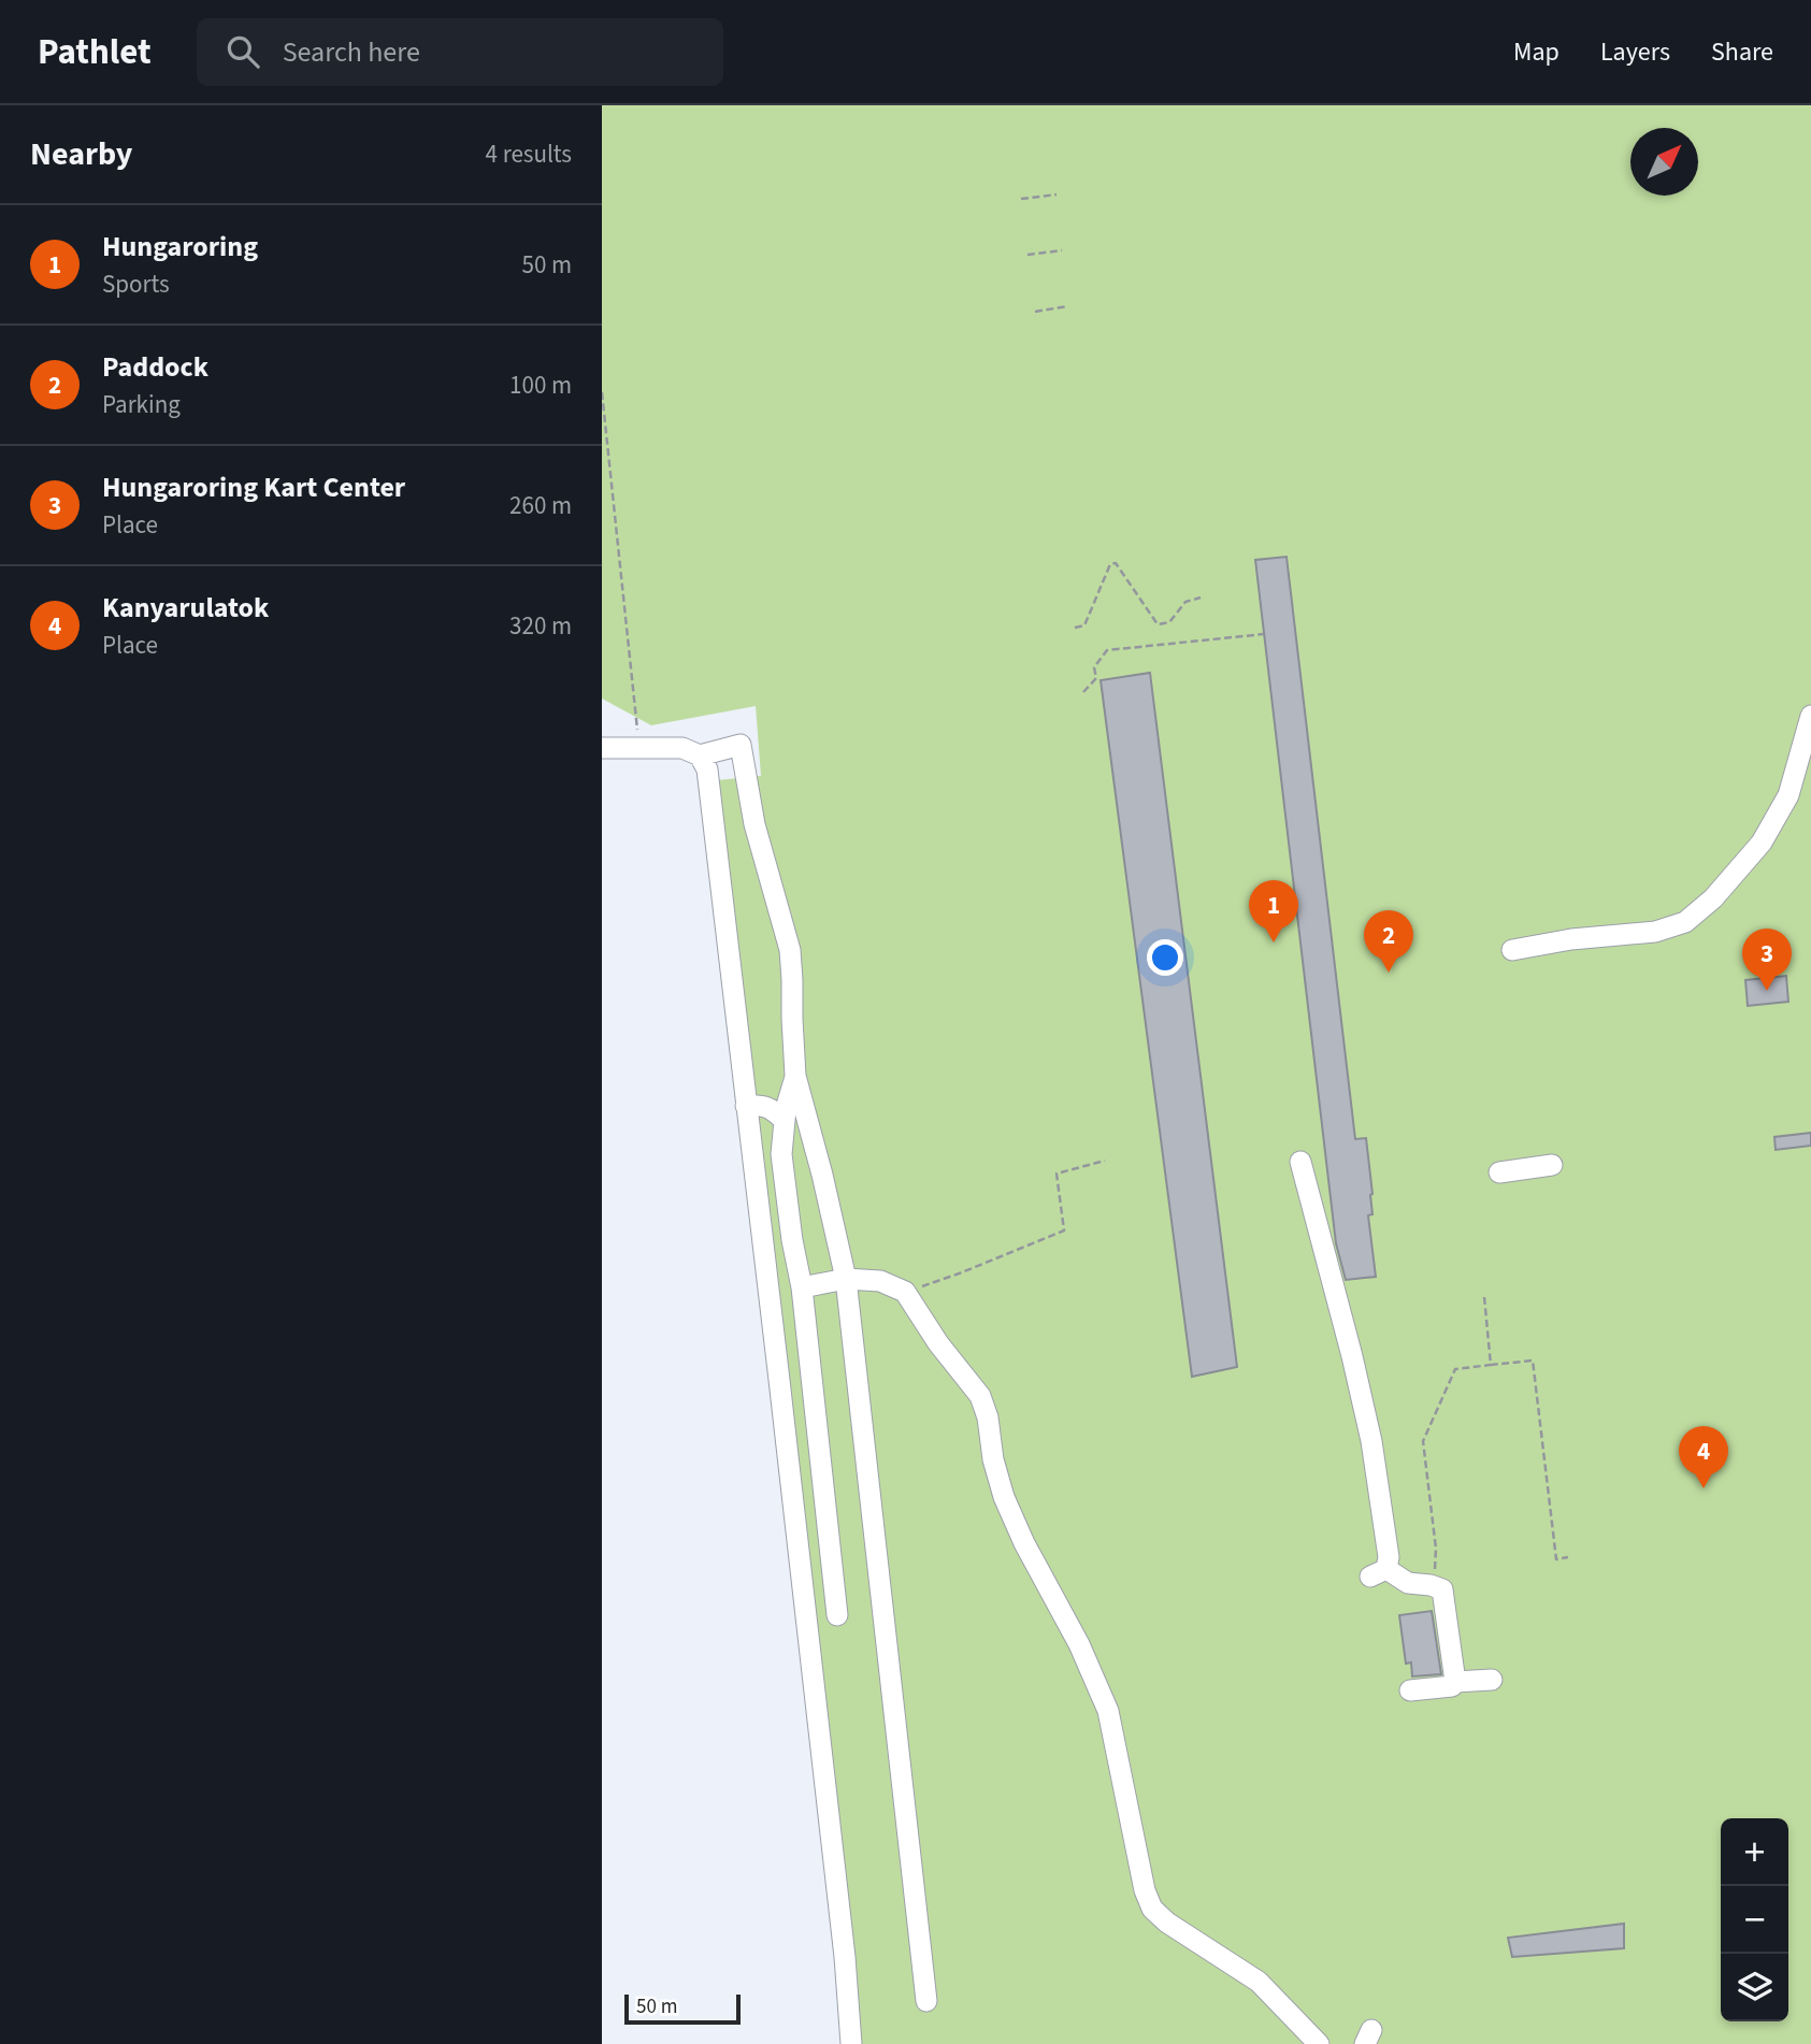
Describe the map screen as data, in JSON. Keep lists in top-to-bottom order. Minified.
{"scale_bar":"50 m","north":"top right","page":{"header":"Pathlet","search":"Search here","nav":["Map","Layers","Share"],"heading":["Nearby","4 results"],"list":[{"mark":"1","name":"Hungaroring","note":"Sports","value":"50 m"},{"mark":"2","name":"Paddock","note":"Parking","value":"100 m"},{"mark":"3","name":"Hungaroring Kart Center","note":"Place","value":"260 m"},{"mark":"4","name":"Kanyarulatok","note":"Place","value":"320 m"}],"pins":["1","2","3","4"],"map_buttons":["+","−"],"scale":"50 m"}}
